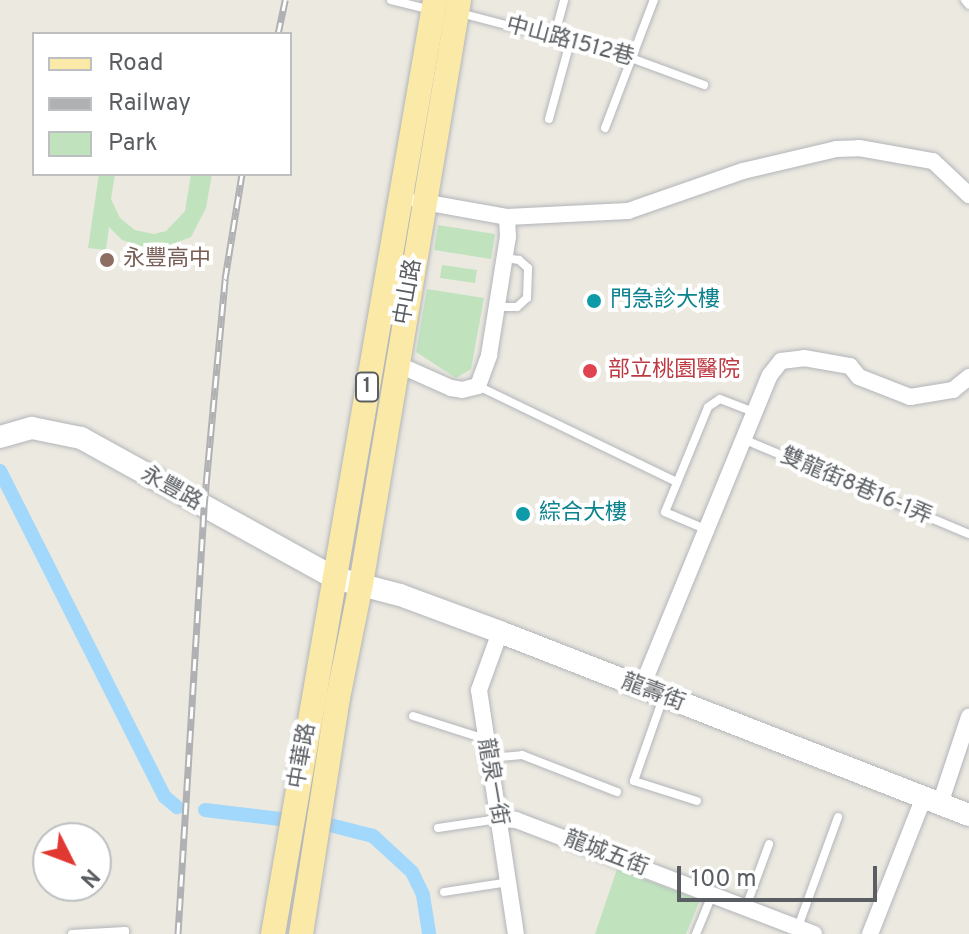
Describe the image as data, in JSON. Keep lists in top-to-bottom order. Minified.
{"streets":{"main road":["中山路","1","中華路"],"street":["永豐路","龍壽街","龍泉一街","龍城五街"],"lane":["中山路1512巷","雙龍街8巷16-1弄"]},"crossings":[["中山路1512巷","中山路"],["中山路","永豐路"],["中山路","龍壽街"],["中山路","中華路"],["永豐路","龍壽街"],["永豐路","中華路"],["龍壽街","中華路"],["龍壽街","龍泉一街"],["龍泉一街","龍城五街"]],"places":["永豐高中","門急診大樓","部立桃園醫院","綜合大樓"],"legend":["Road","Railway","Park"],"scale_bar":"100 m","north":"bottom right"}
